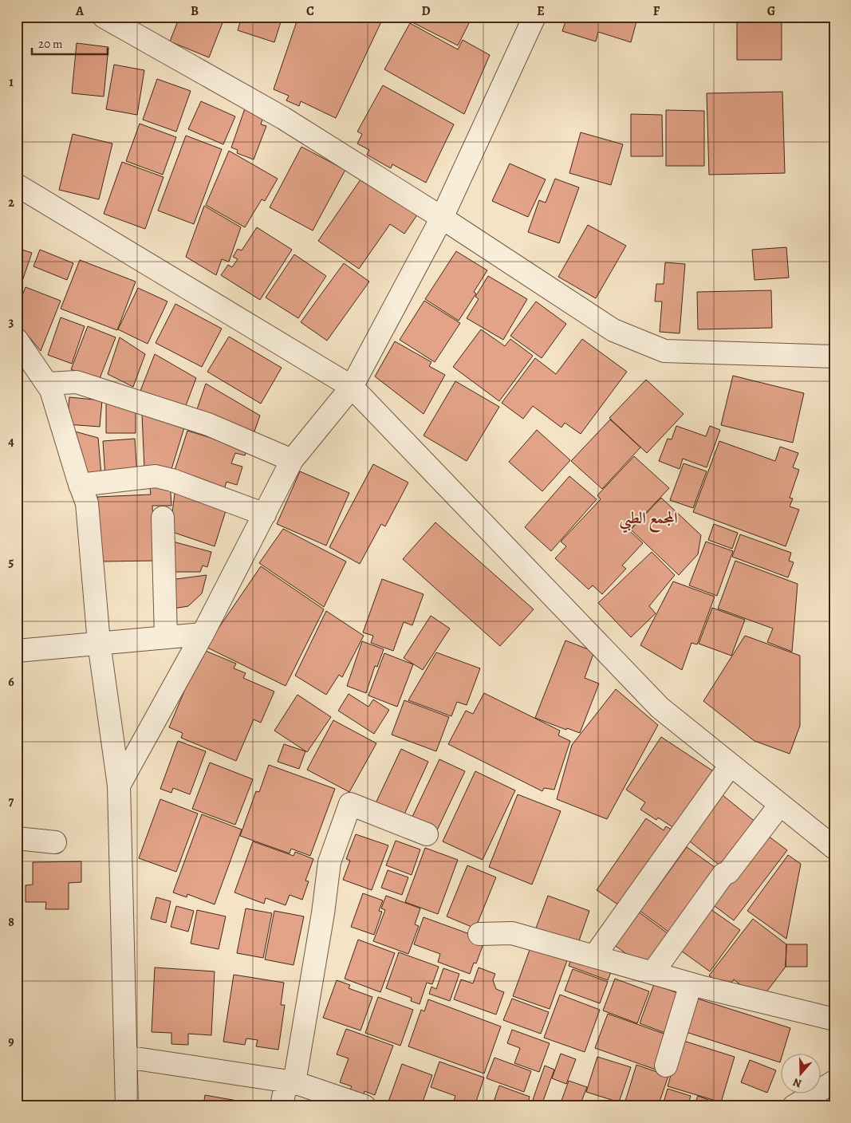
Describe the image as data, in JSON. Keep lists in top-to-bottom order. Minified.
{"districts":["المجمع الطبي"],"scale_bar":"20 m","north":"bottom","grid":{"columns":["A","B","C","D","E","F","G"],"rows":["1","2","3","4","5","6","7","8","9"]}}
